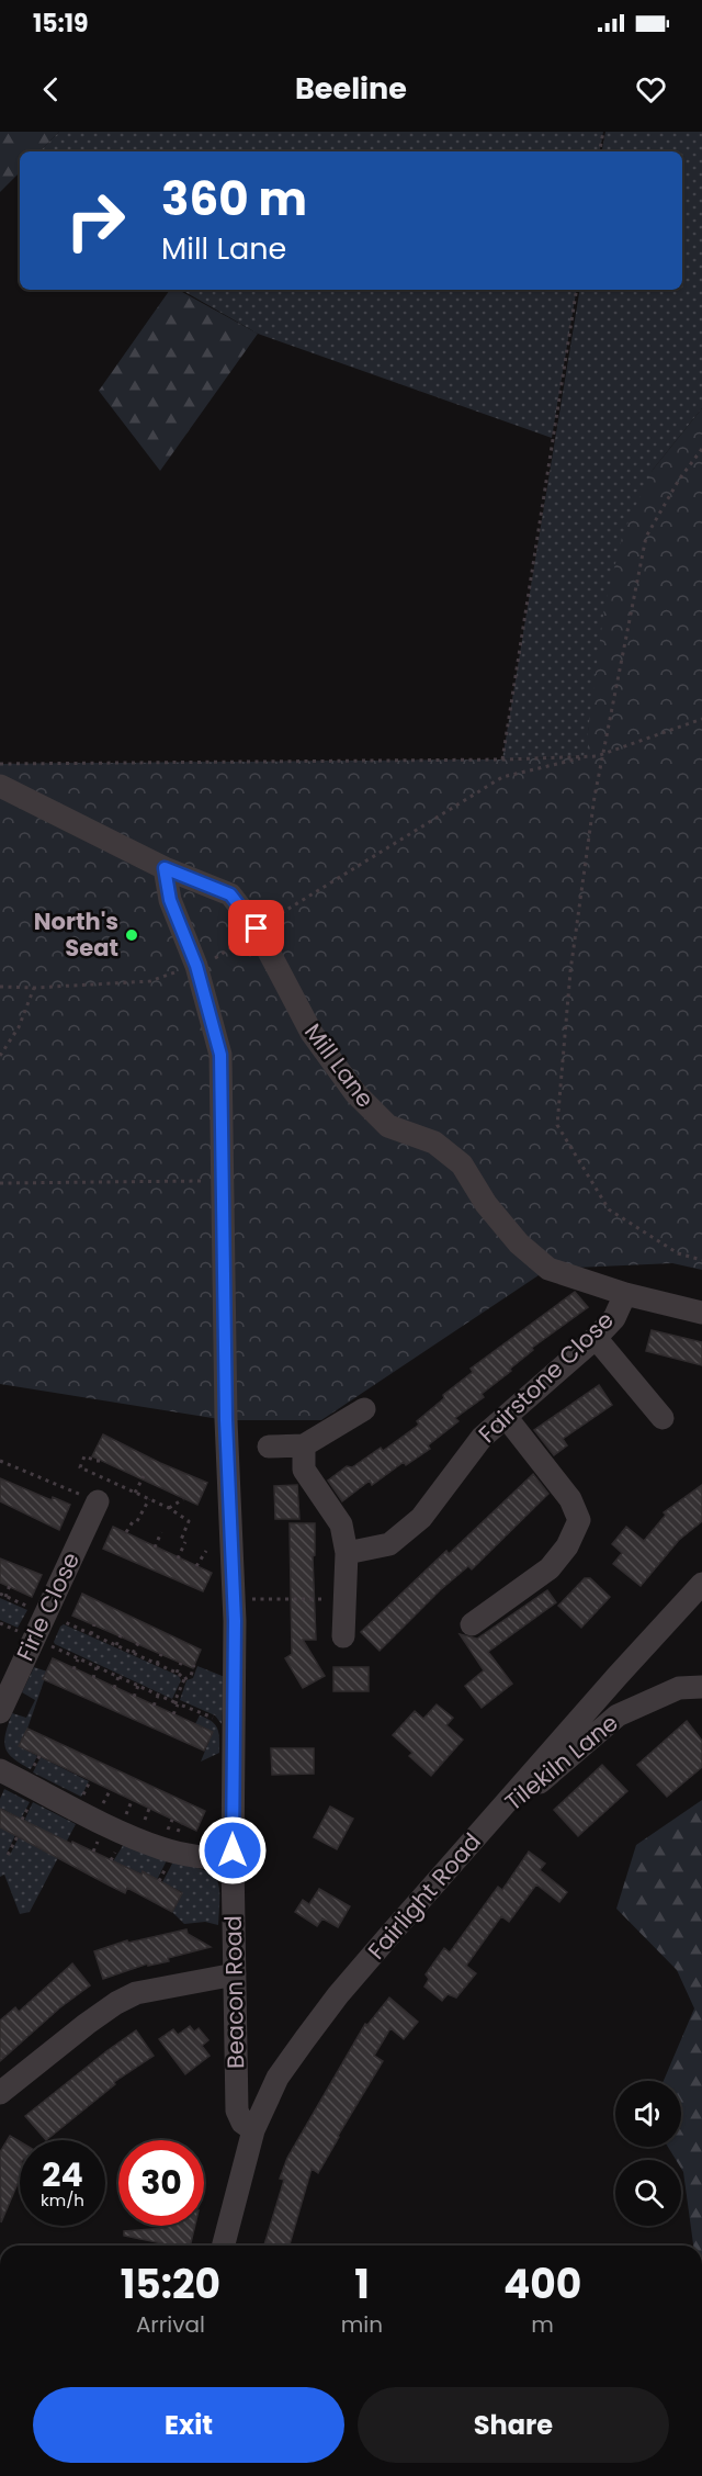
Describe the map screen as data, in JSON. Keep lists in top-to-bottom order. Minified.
{"streets":{"street":["Mill Lane","Fairstone Close","Firle Close","Tilekiln Lane","Fairlight Road","Beacon Road"]},"crossings":[["Mill Lane","Fairstone Close"],["Mill Lane","Beacon Road"],["Tilekiln Lane","Fairlight Road"],["Fairlight Road","Beacon Road"]],"places":["North's Seat"],"page":{"status":"15:19","header":"Beeline","turn":["360 m","Mill Lane"],"speed":"24 km/h","limit":"30","eta":["15:20","Arrival","1","min","400","m"],"buttons":["Exit","Share"]}}
